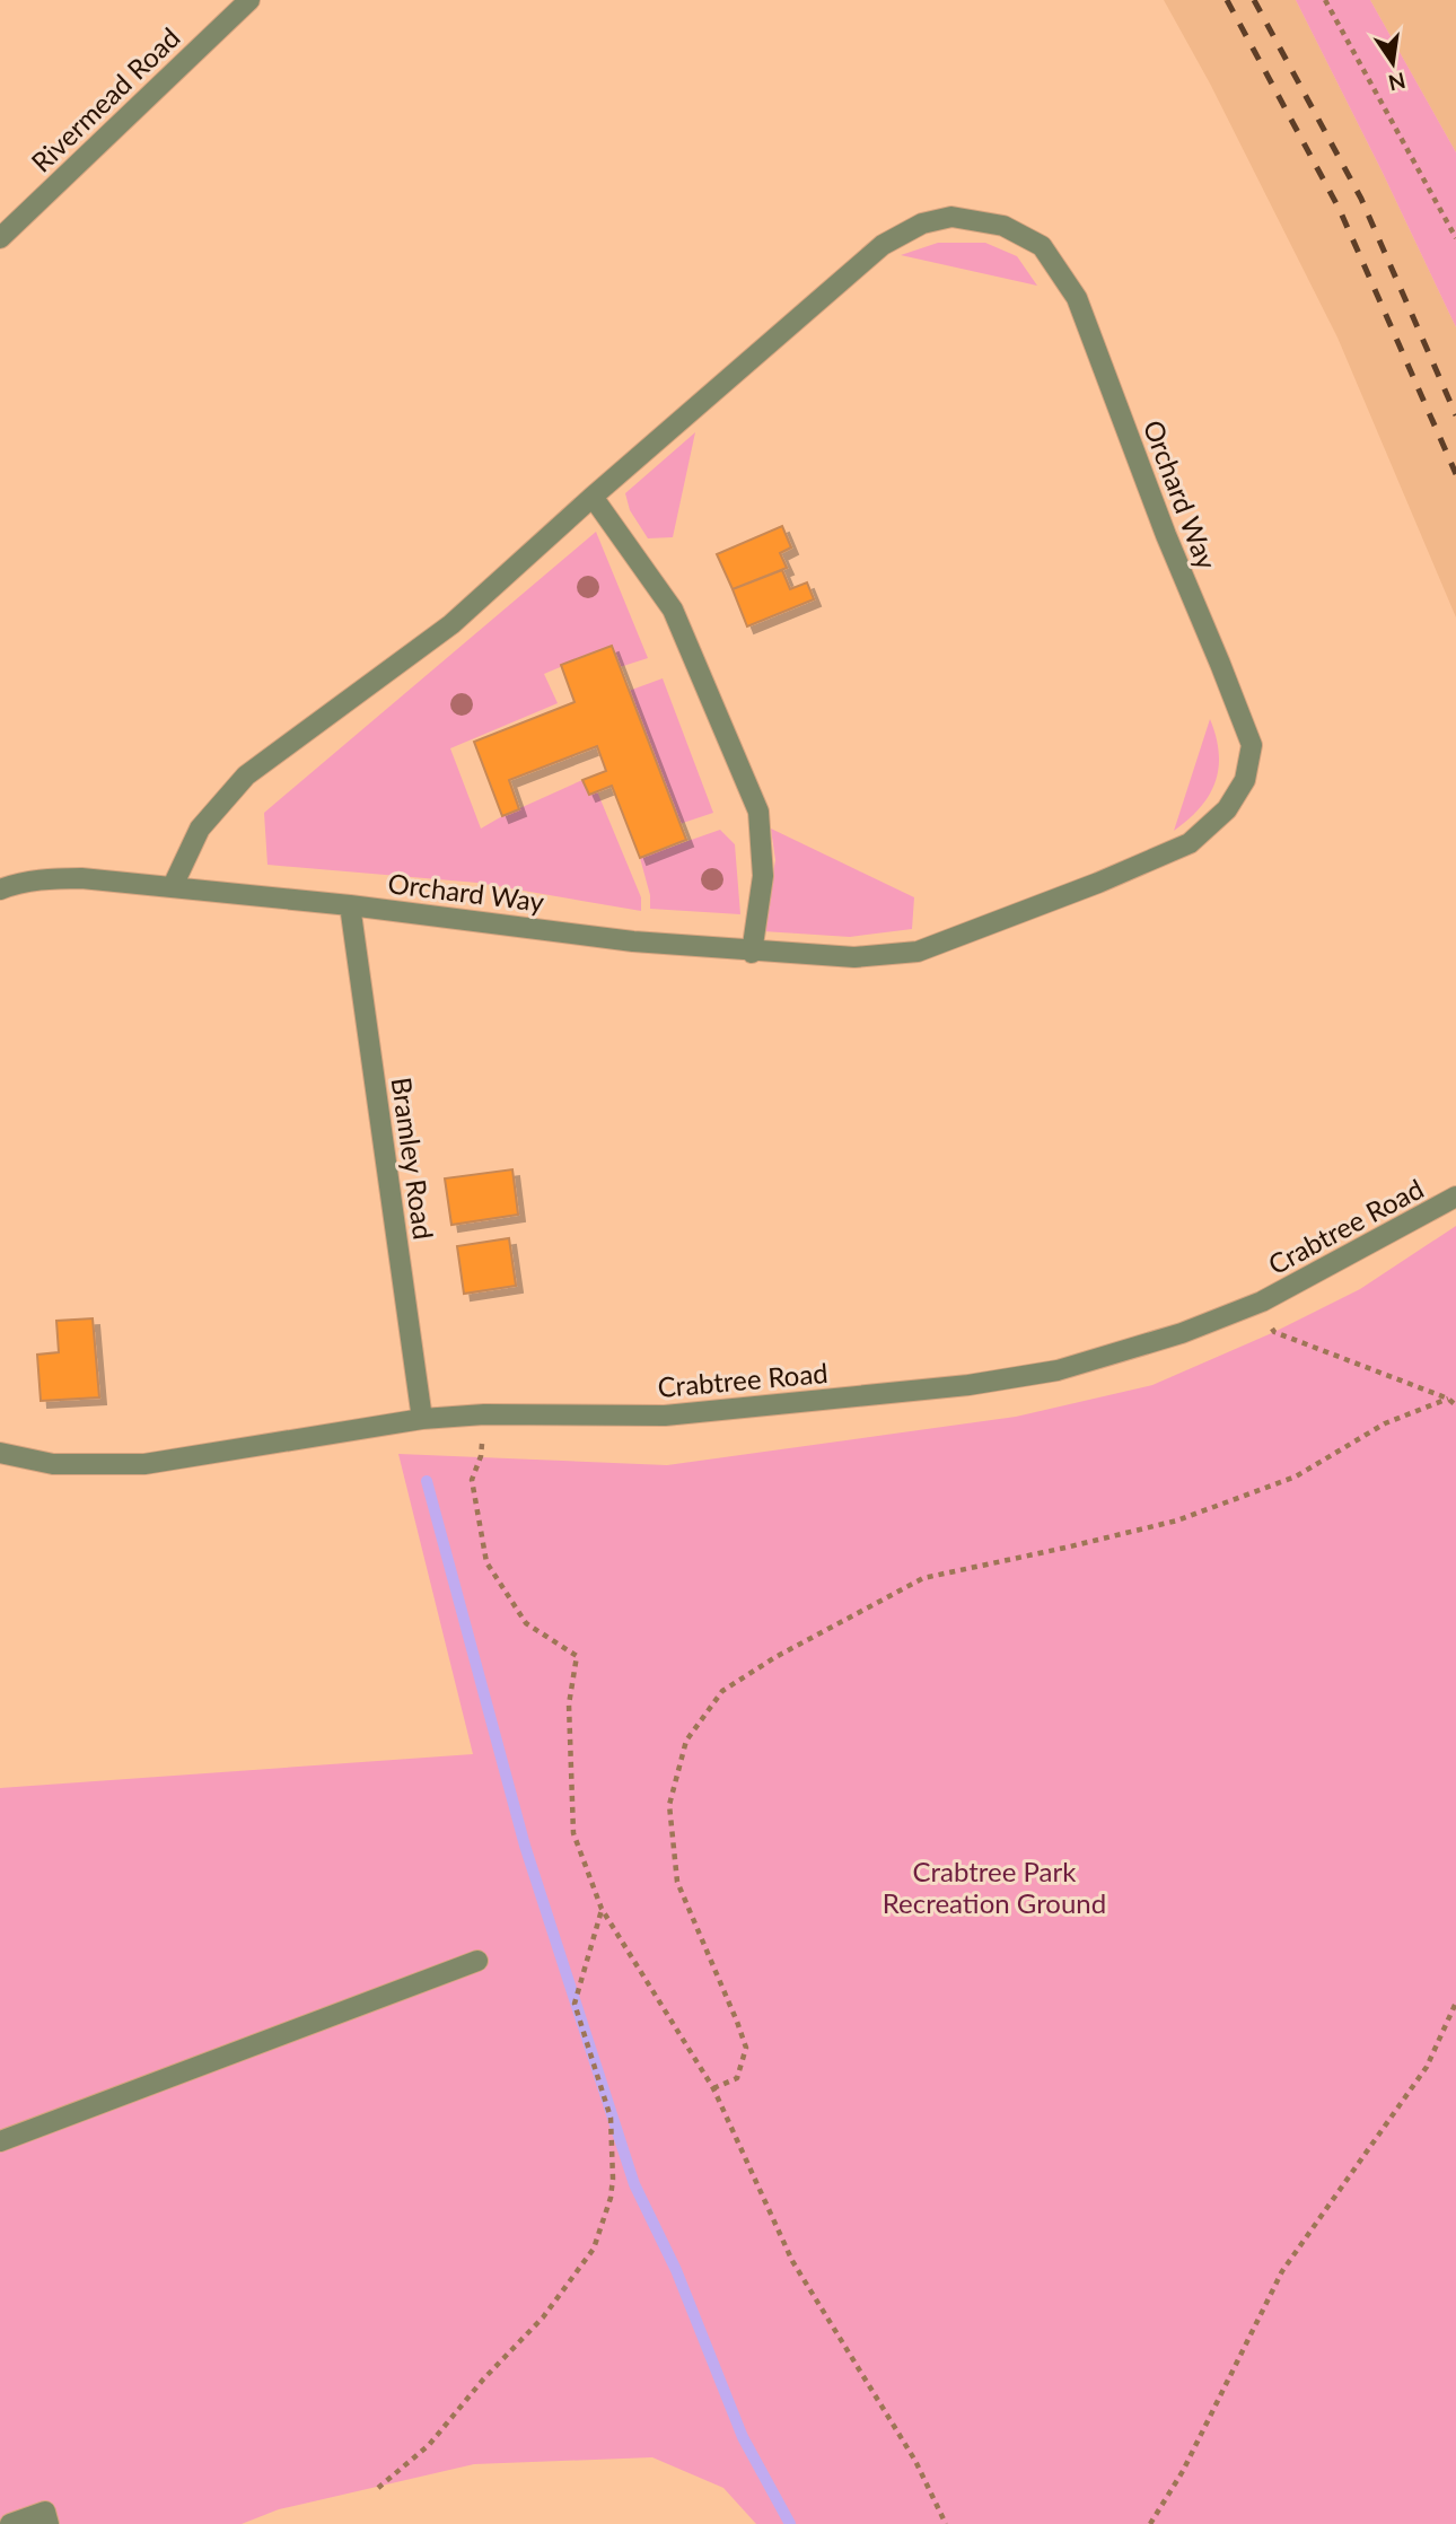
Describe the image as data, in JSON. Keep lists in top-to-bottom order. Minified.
{"streets":{"street":["Rivermead Road","Orchard Way","Bramley Road","Crabtree Road"]},"crossings":[["Orchard Way","Bramley Road"],["Bramley Road","Crabtree Road"]],"parks":["Crabtree Park Recreation Ground"],"north":"bottom"}
